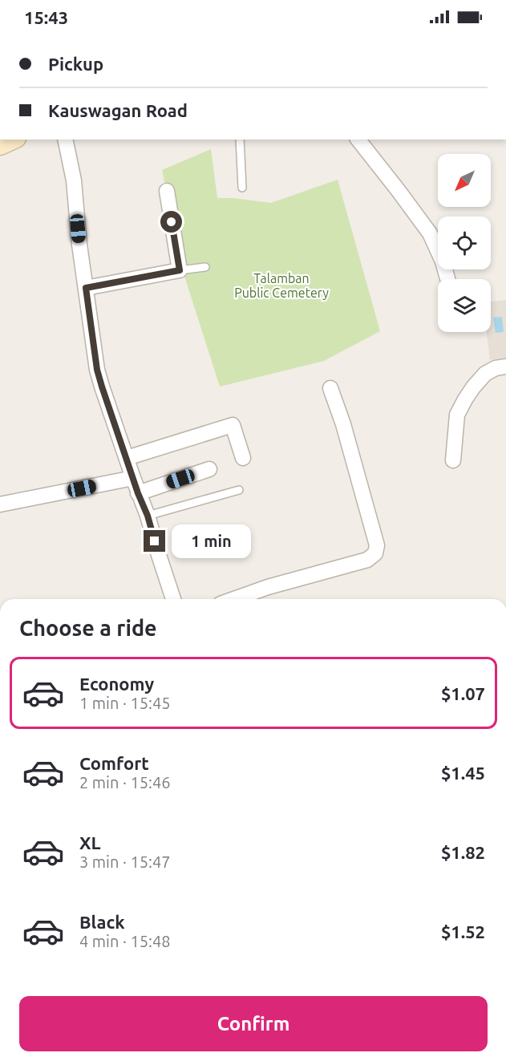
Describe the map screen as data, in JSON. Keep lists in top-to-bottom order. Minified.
{"parks":["Talamban Public Cemetery"],"north":"bottom left","page":{"status":"15:43","banner":["Pickup","Kauswagan Road"],"bubble":"1 min","heading":"Choose a ride","list":[{"name":"Economy","note":"1 min · 15:45","value":"$1.07"},{"name":"Comfort","note":"2 min · 15:46","value":"$1.45"},{"name":"XL","note":"3 min · 15:47","value":"$1.82"},{"name":"Black","note":"4 min · 15:48","value":"$1.52"}],"buttons":"Confirm"}}
